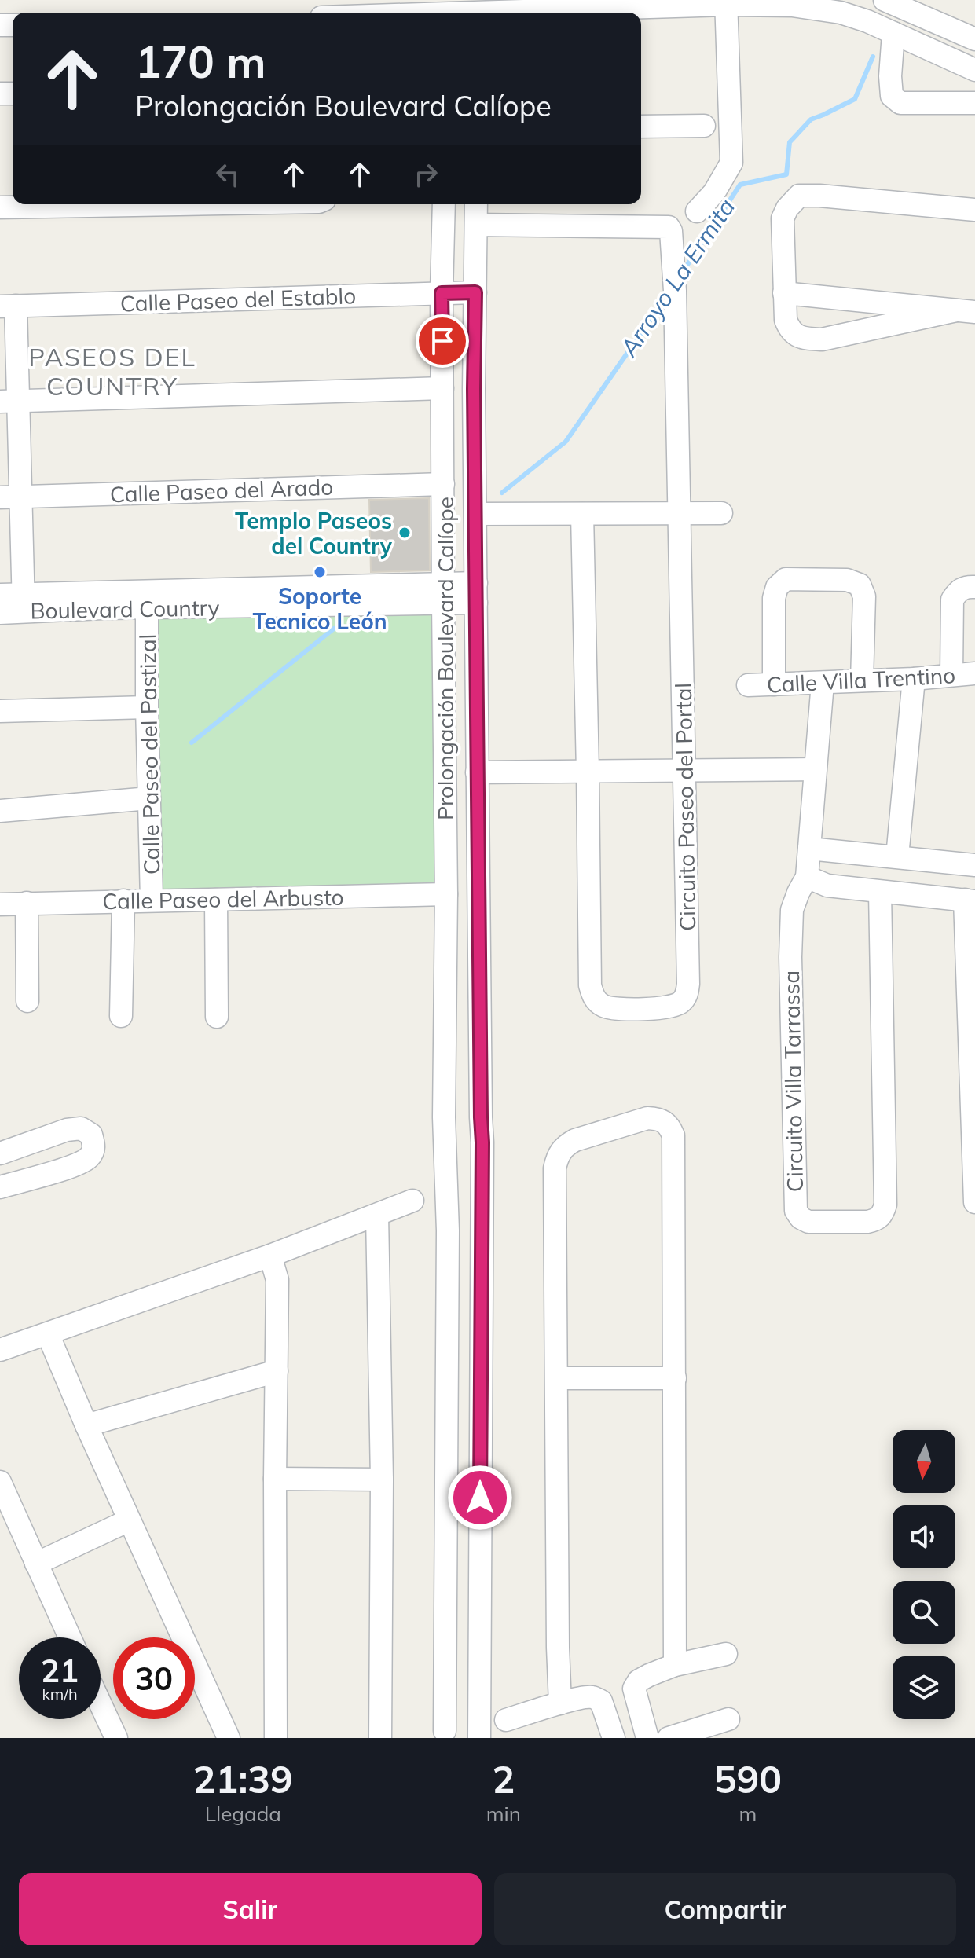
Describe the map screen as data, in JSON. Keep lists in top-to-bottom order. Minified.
{"streets":{"street":["Calle Paseo del Establo","Calle Paseo del Arado","Boulevard Country","Prolongación Boulevard Calíope","Calle Villa Trentino","Calle Paseo del Pastizal","Circuito Paseo del Portal","Calle Paseo del Arbusto","Circuito Villa Tarrassa"]},"crossings":[["Calle Paseo del Establo","Prolongación Boulevard Calíope"],["Calle Paseo del Arado","Prolongación Boulevard Calíope"],["Boulevard Country","Prolongación Boulevard Calíope"],["Boulevard Country","Calle Paseo del Pastizal"],["Prolongación Boulevard Calíope","Circuito Paseo del Portal"],["Prolongación Boulevard Calíope","Calle Paseo del Arbusto"],["Calle Paseo del Pastizal","Calle Paseo del Arbusto"]],"districts":["PASEOS DEL COUNTRY"],"water":["Arroyo La Ermita"],"places":["Templo Paseos del Country","Soporte Tecnico León"],"north":"bottom","page":{"turn":["170 m","Prolongación Boulevard Calíope"],"speed":"21 km/h","limit":"30","eta":["21:39","Llegada","2","min","590","m"],"buttons":["Salir","Compartir"]}}
